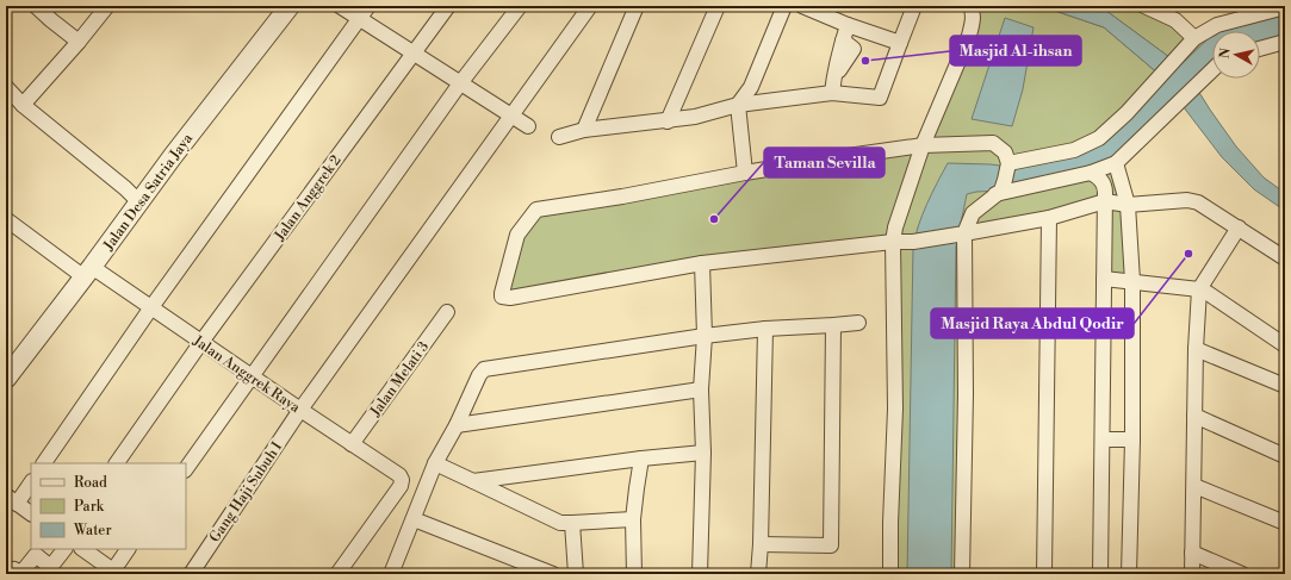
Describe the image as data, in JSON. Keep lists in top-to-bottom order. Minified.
{"streets":{"street":["Jalan Desa Satria Jaya","Jalan Anggrek 2","Jalan Anggrek Raya","Jalan Melati 3","Gang Haji Subuh I"]},"crossings":[["Jalan Desa Satria Jaya","Jalan Anggrek Raya"],["Jalan Anggrek 2","Jalan Anggrek Raya"],["Jalan Anggrek Raya","Jalan Melati 3"],["Jalan Anggrek Raya","Gang Haji Subuh I"]],"places":["Masjid Al-ihsan","Taman Sevilla","Masjid Raya Abdul Qodir"],"legend":["Road","Park","Water"],"north":"left"}
